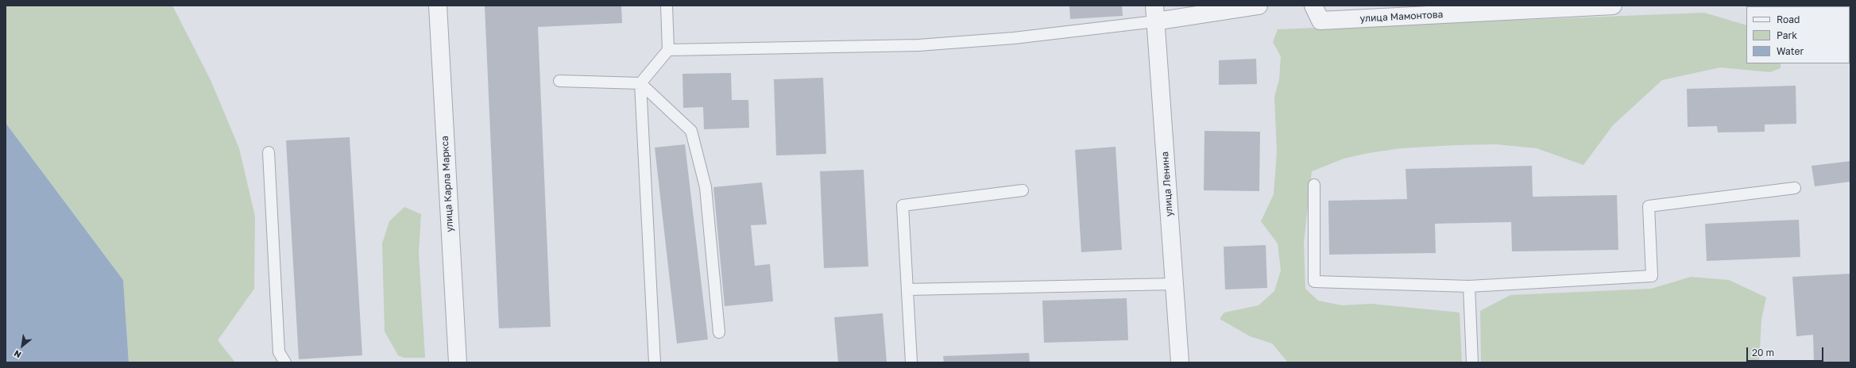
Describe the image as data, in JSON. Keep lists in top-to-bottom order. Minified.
{"streets":{"street":["улица Мамонтова","улица Карла Маркса","улица Ленина"]},"legend":["Road","Park","Water"],"scale_bar":"20 m","north":"bottom left"}
